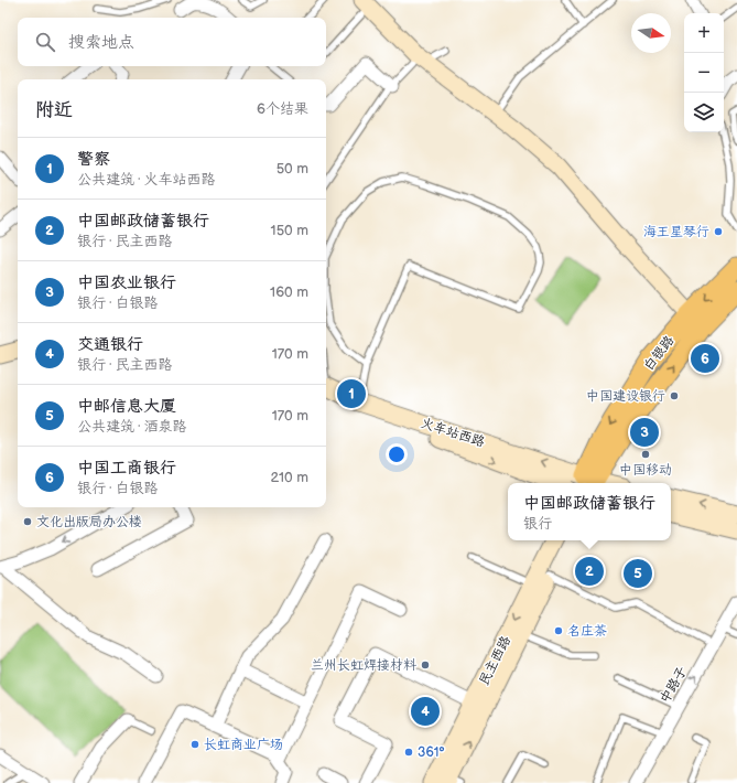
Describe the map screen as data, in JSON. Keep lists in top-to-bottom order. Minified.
{"streets":{"main road":["白银路","火车站西路","民主西路"],"street":["中路子"]},"crossings":[["白银路","火车站西路"]],"places":["海王星琴行","中国建设银行","中国移动","文化出版局办公楼","名庄茶","兰州长虹焊接材料","长虹商业广场","361°"],"north":"right","page":{"map_buttons":["+","−"],"search":"搜索地点","heading":["附近","6个结果"],"list":[{"mark":"1","name":"警察","note":"公共建筑 · 火车站西路","value":"50 m"},{"mark":"2","name":"中国邮政储蓄银行","note":"银行 · 民主西路","value":"150 m"},{"mark":"3","name":"中国农业银行","note":"银行 · 白银路","value":"160 m"},{"mark":"4","name":"交通银行","note":"银行 · 民主西路","value":"170 m"},{"mark":"5","name":"中邮信息大厦","note":"公共建筑 · 酒泉路","value":"170 m"},{"mark":"6","name":"中国工商银行","note":"银行 · 白银路","value":"210 m"}],"pins":["6","1","3","2","5","4"],"popup":["中国邮政储蓄银行","银行"]}}
